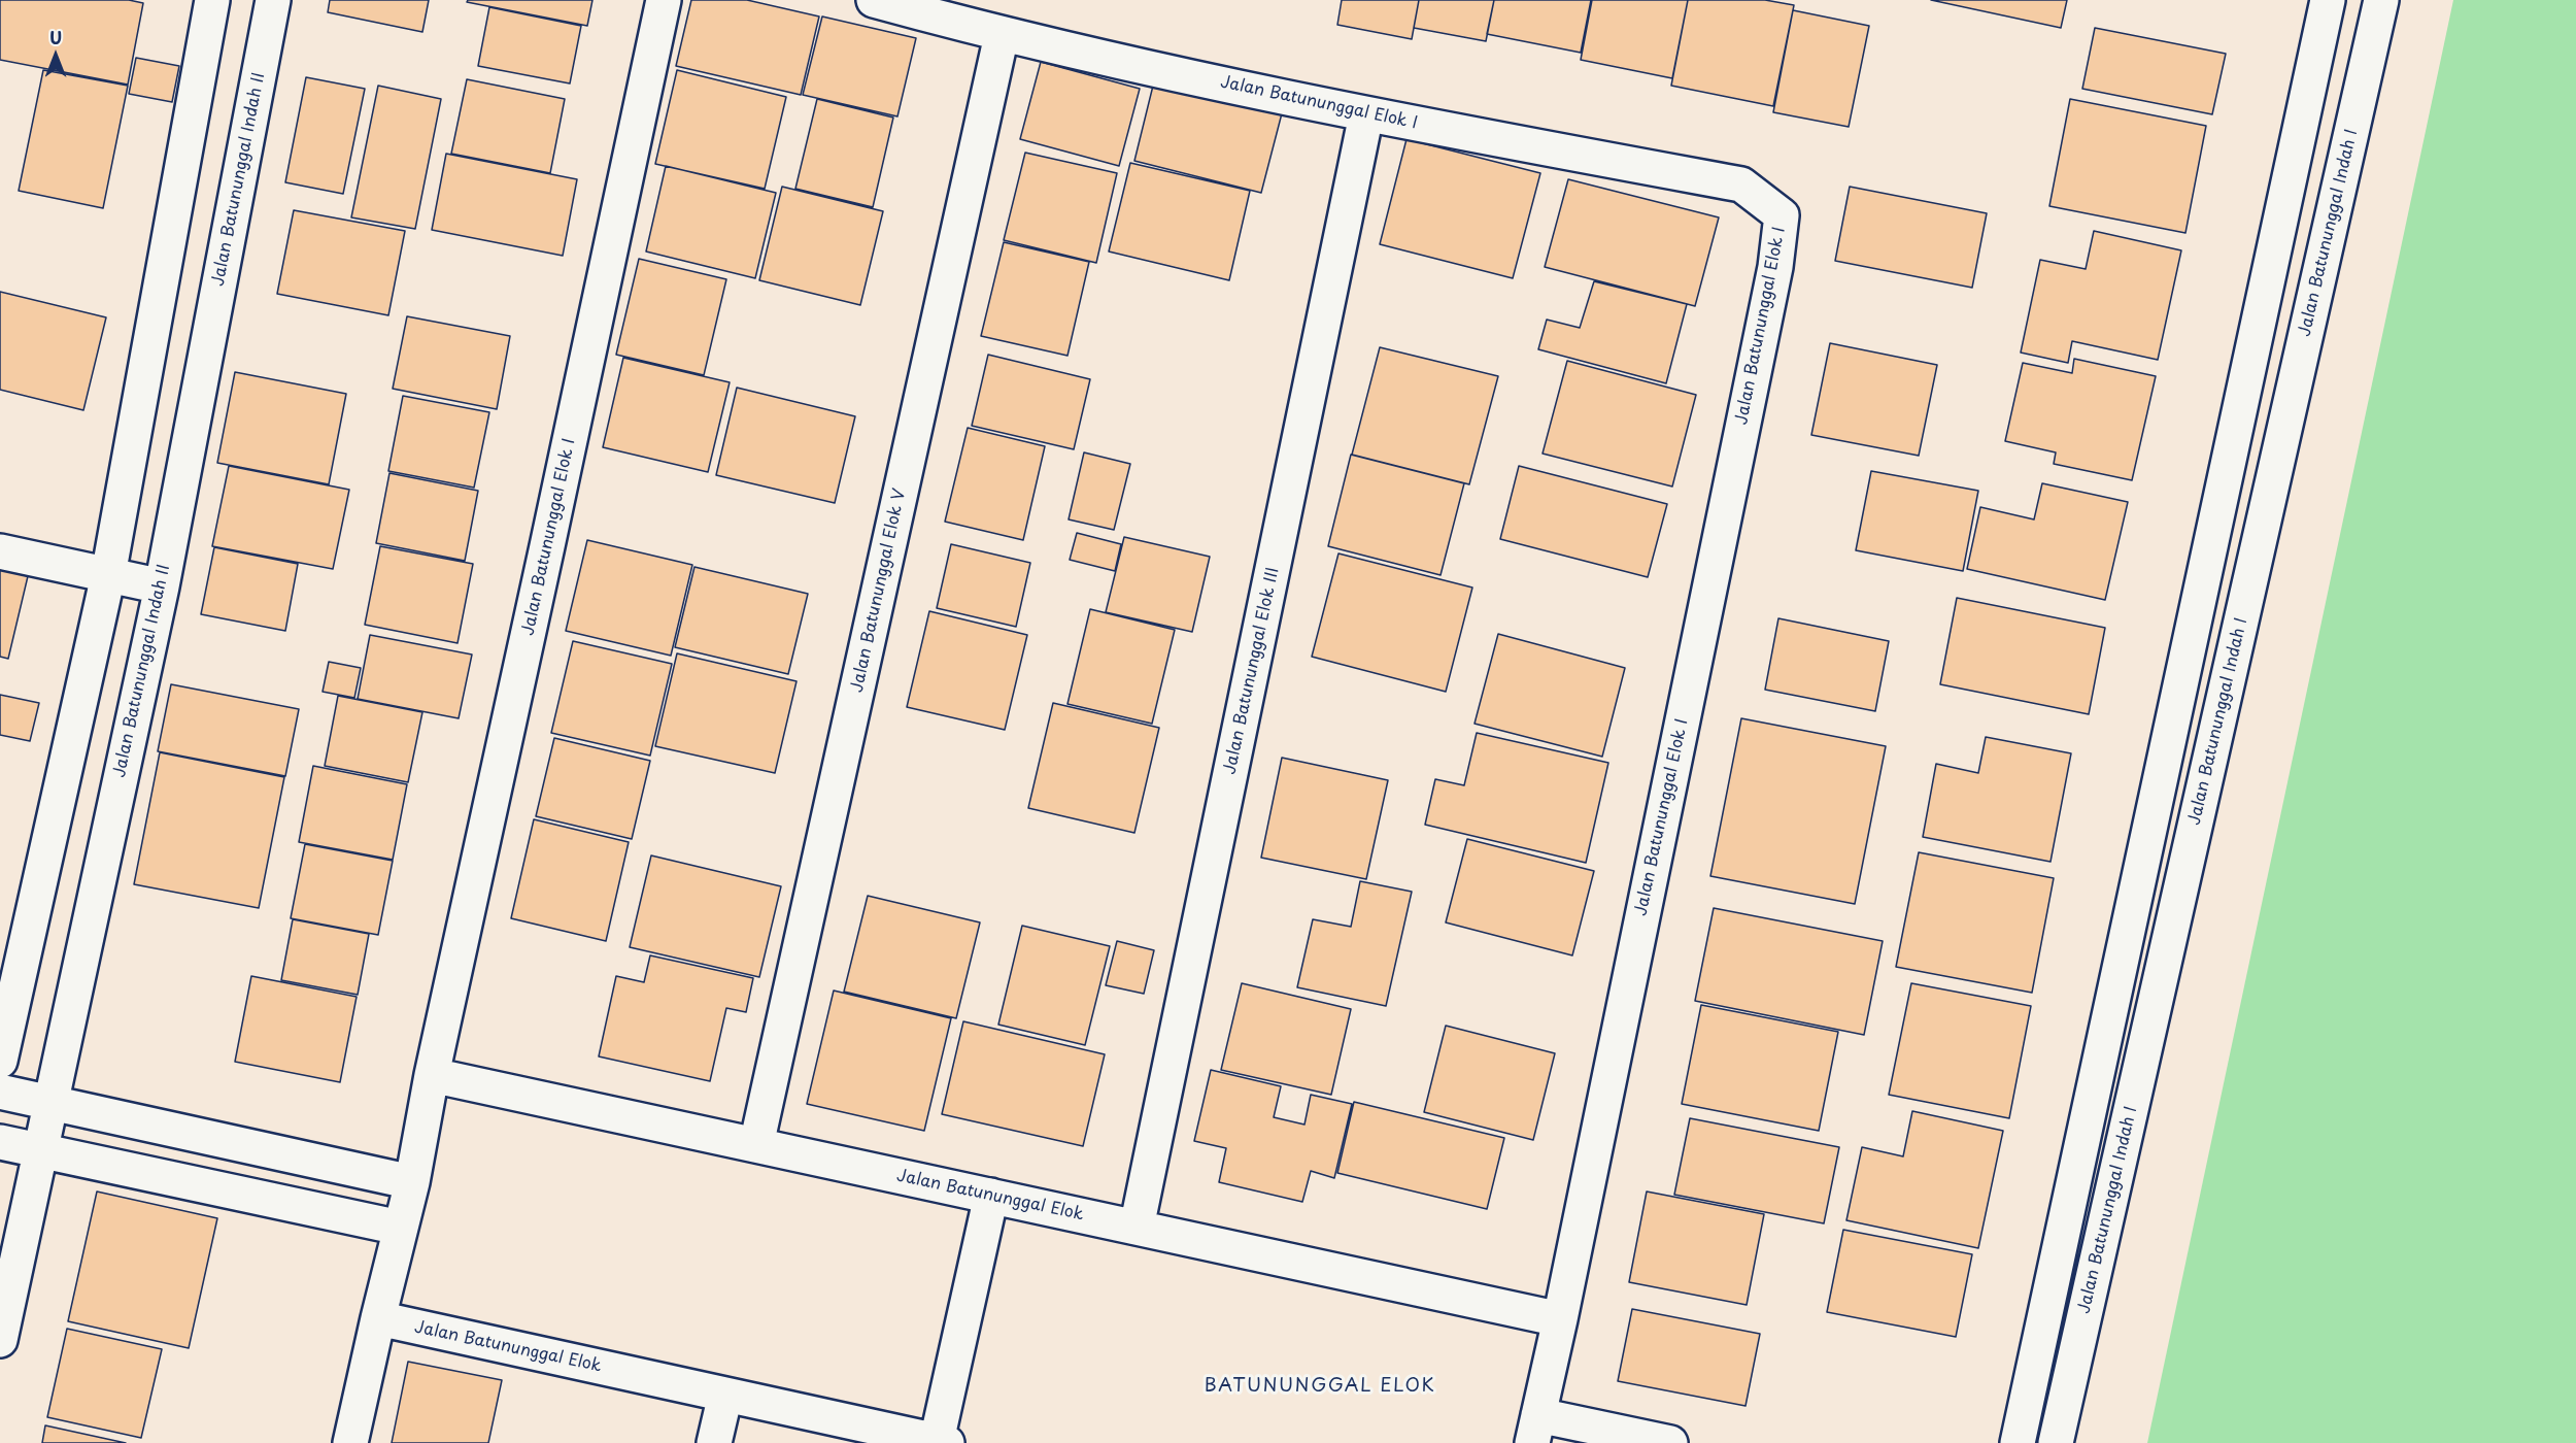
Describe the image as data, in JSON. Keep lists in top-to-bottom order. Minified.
{"streets":{"street":["Jalan Batununggal Elok I","Jalan Batununggal Indah II","Jalan Batununggal Indah I","Jalan Batununggal Elok V","Jalan Batununggal Elok III","Jalan Batununggal Elok"]},"crossings":[["Jalan Batununggal Elok I","Jalan Batununggal Elok V"],["Jalan Batununggal Elok I","Jalan Batununggal Elok III"],["Jalan Batununggal Elok I","Jalan Batununggal Elok"],["Jalan Batununggal Elok V","Jalan Batununggal Elok"],["Jalan Batununggal Elok III","Jalan Batununggal Elok"]],"districts":["BATUNUNGGAL ELOK"],"north":"top"}
